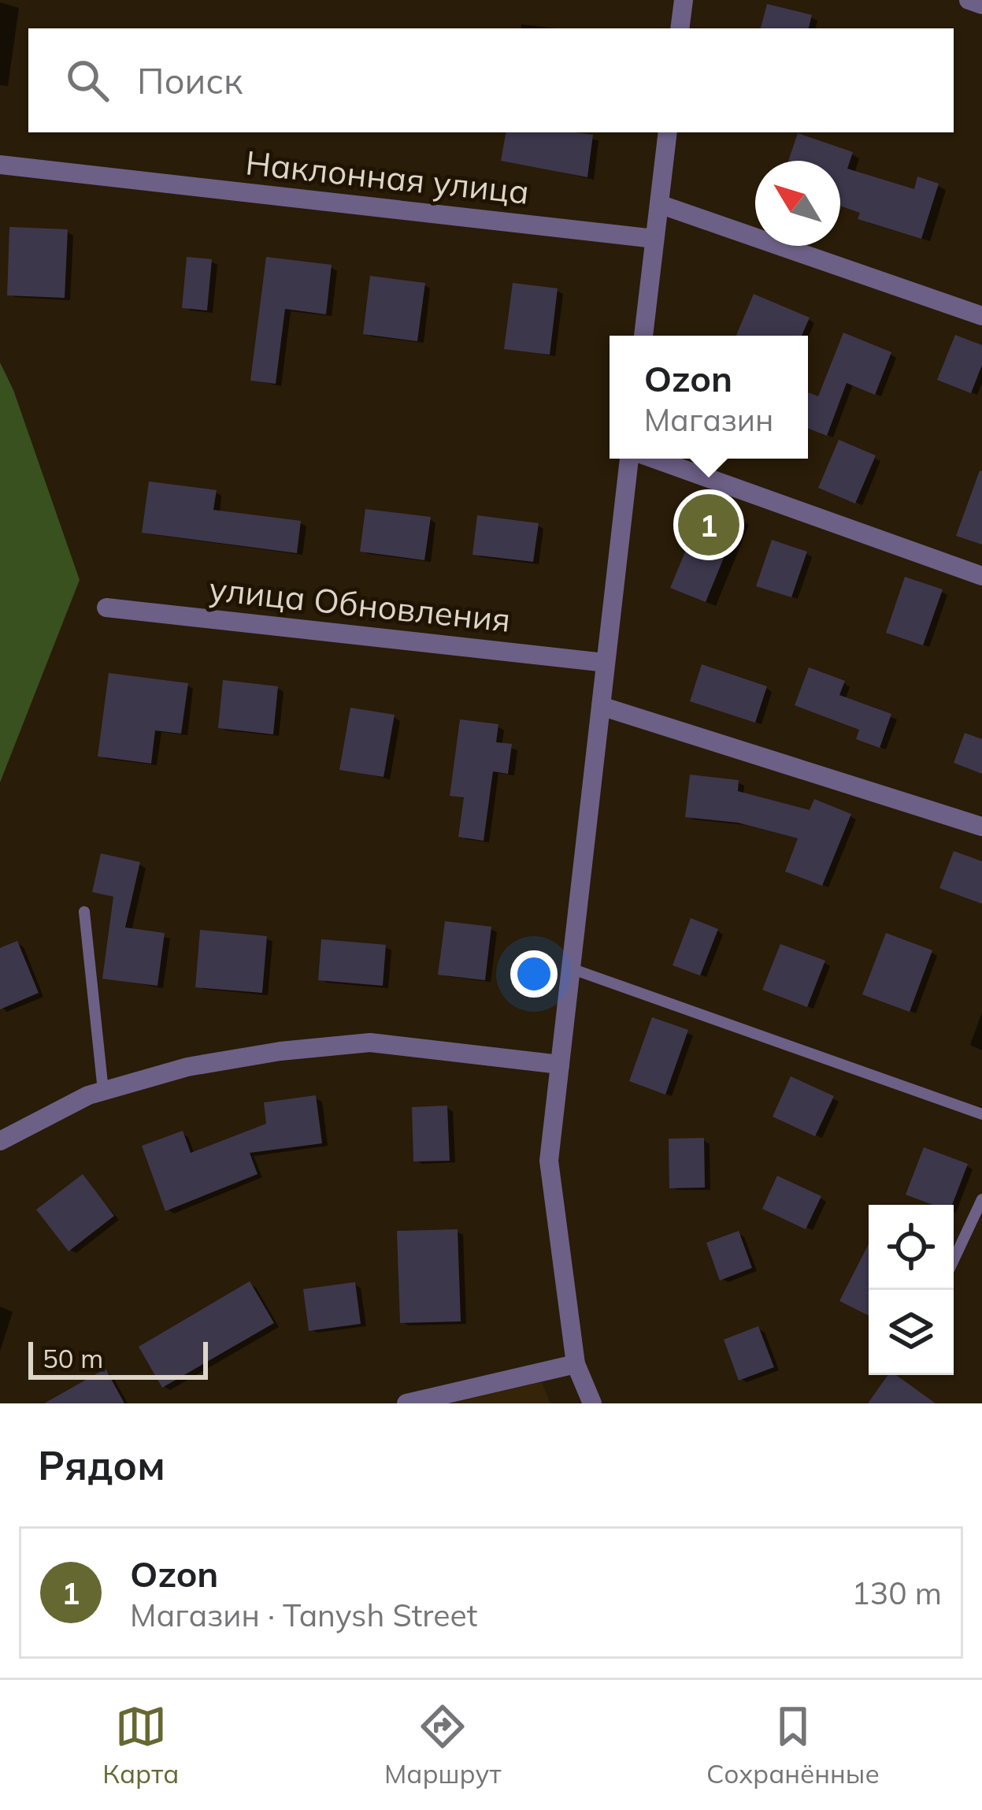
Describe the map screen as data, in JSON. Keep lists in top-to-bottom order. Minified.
{"streets":{"street":["Наклонная улица","улица Обновления"]},"scale_bar":"50 m","north":"top left","page":{"search":"Поиск","popup":["Ozon","Магазин"],"pins":"1","scale":"50 m","heading":"Рядом","list":[{"mark":"1","name":"Ozon","note":"Магазин · Tanysh Street","value":"130 m"}],"nav":["Карта","Маршрут","Сохранённые"]}}
